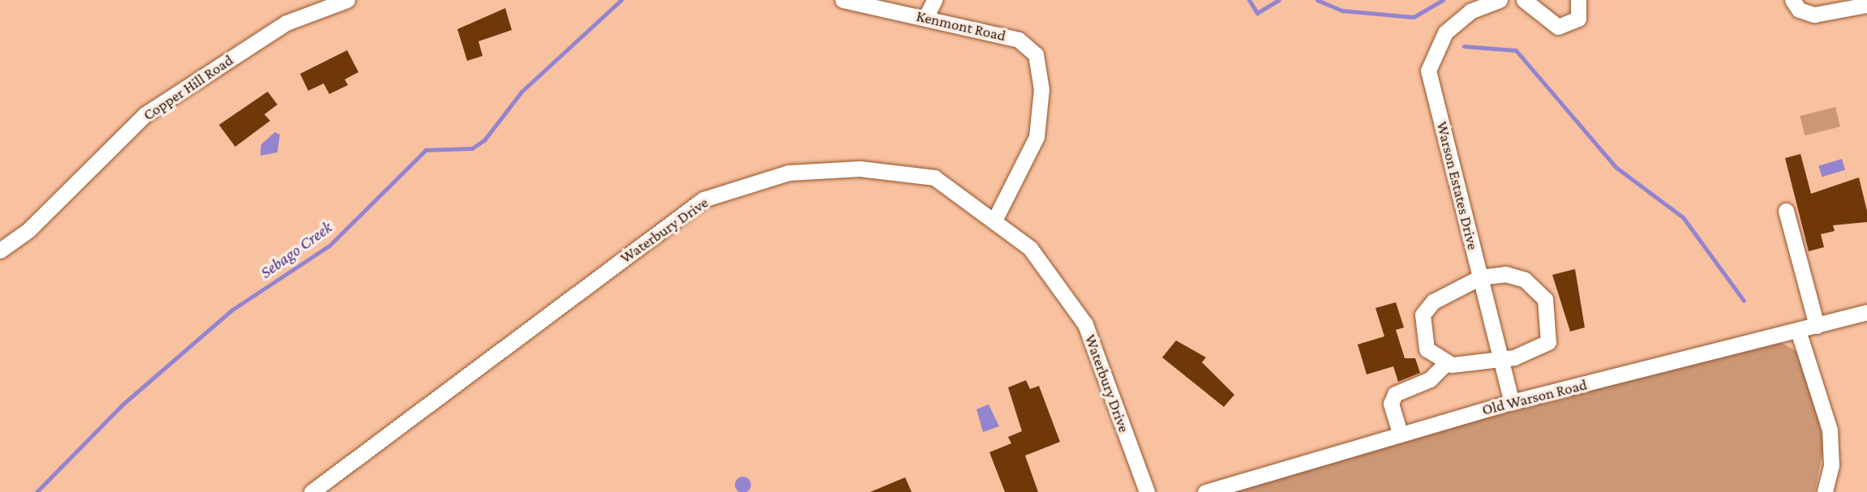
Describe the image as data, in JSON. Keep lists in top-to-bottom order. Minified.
{"streets":{"street":["Kenmont Road","Copper Hill Road","Warson Estates Drive","Waterbury Drive","Old Warson Road"]},"crossings":[["Kenmont Road","Waterbury Drive"],["Warson Estates Drive","Old Warson Road"]],"water":["Sebago Creek"]}
